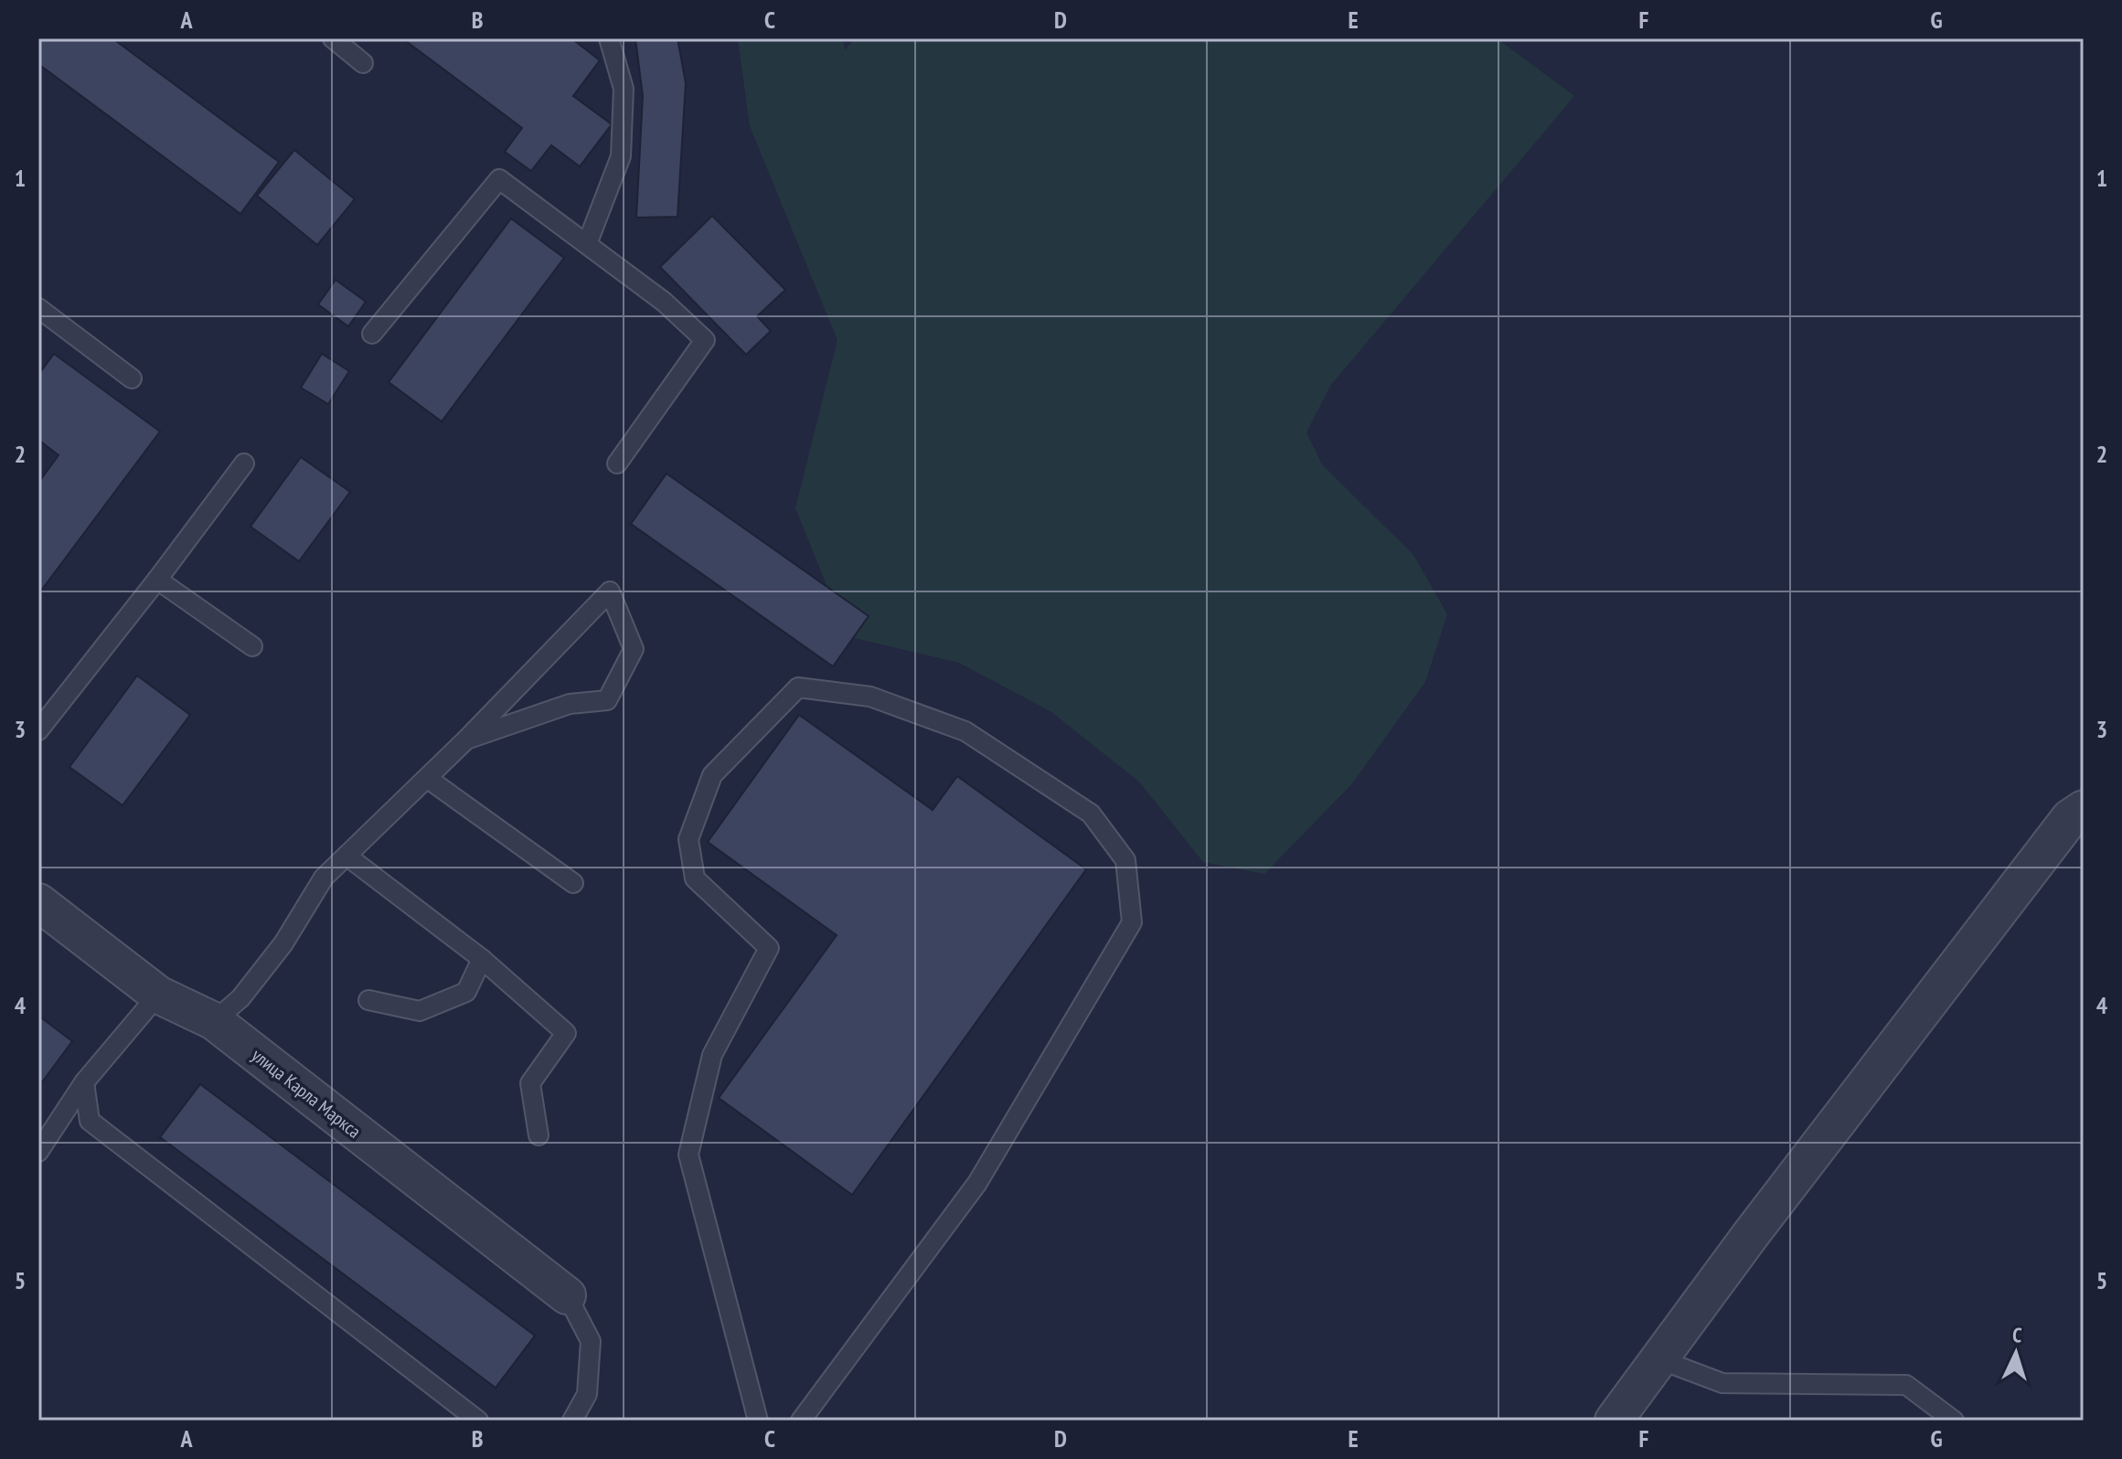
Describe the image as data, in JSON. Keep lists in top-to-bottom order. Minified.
{"streets":{"street":["улица Карла Маркса"]},"north":"top","grid":{"columns":["A","B","C","D","E","F","G"],"rows":["1","2","3","4","5"]}}
